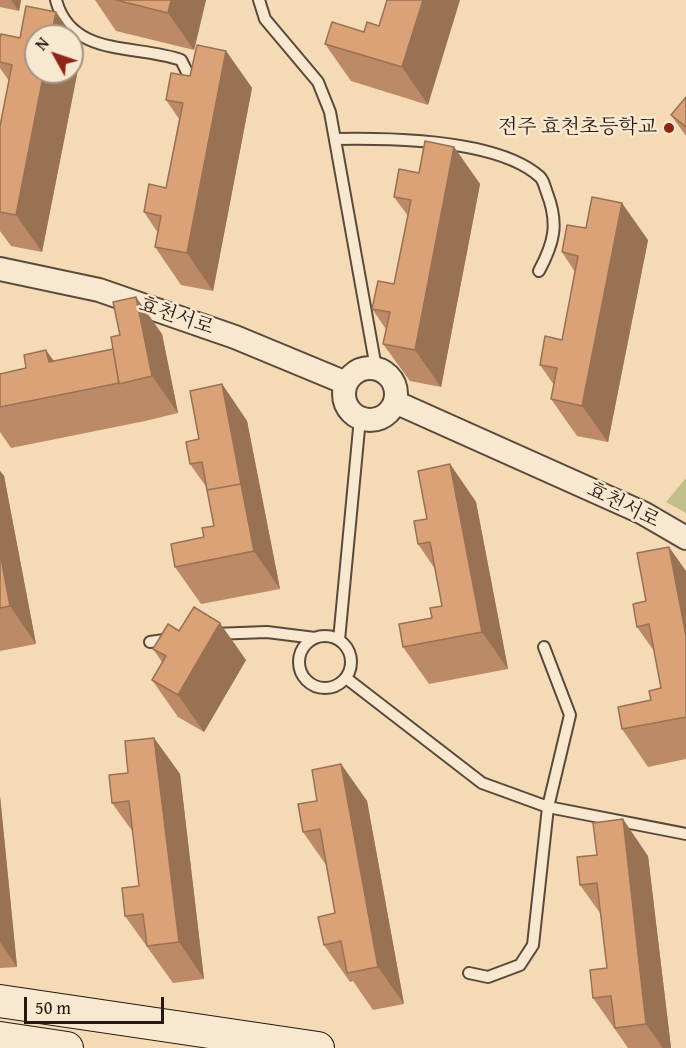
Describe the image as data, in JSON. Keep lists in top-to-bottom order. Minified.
{"streets":{"street":["효천서로"]},"places":["전주 효천초등학교"],"scale_bar":"50 m","north":"top left"}
